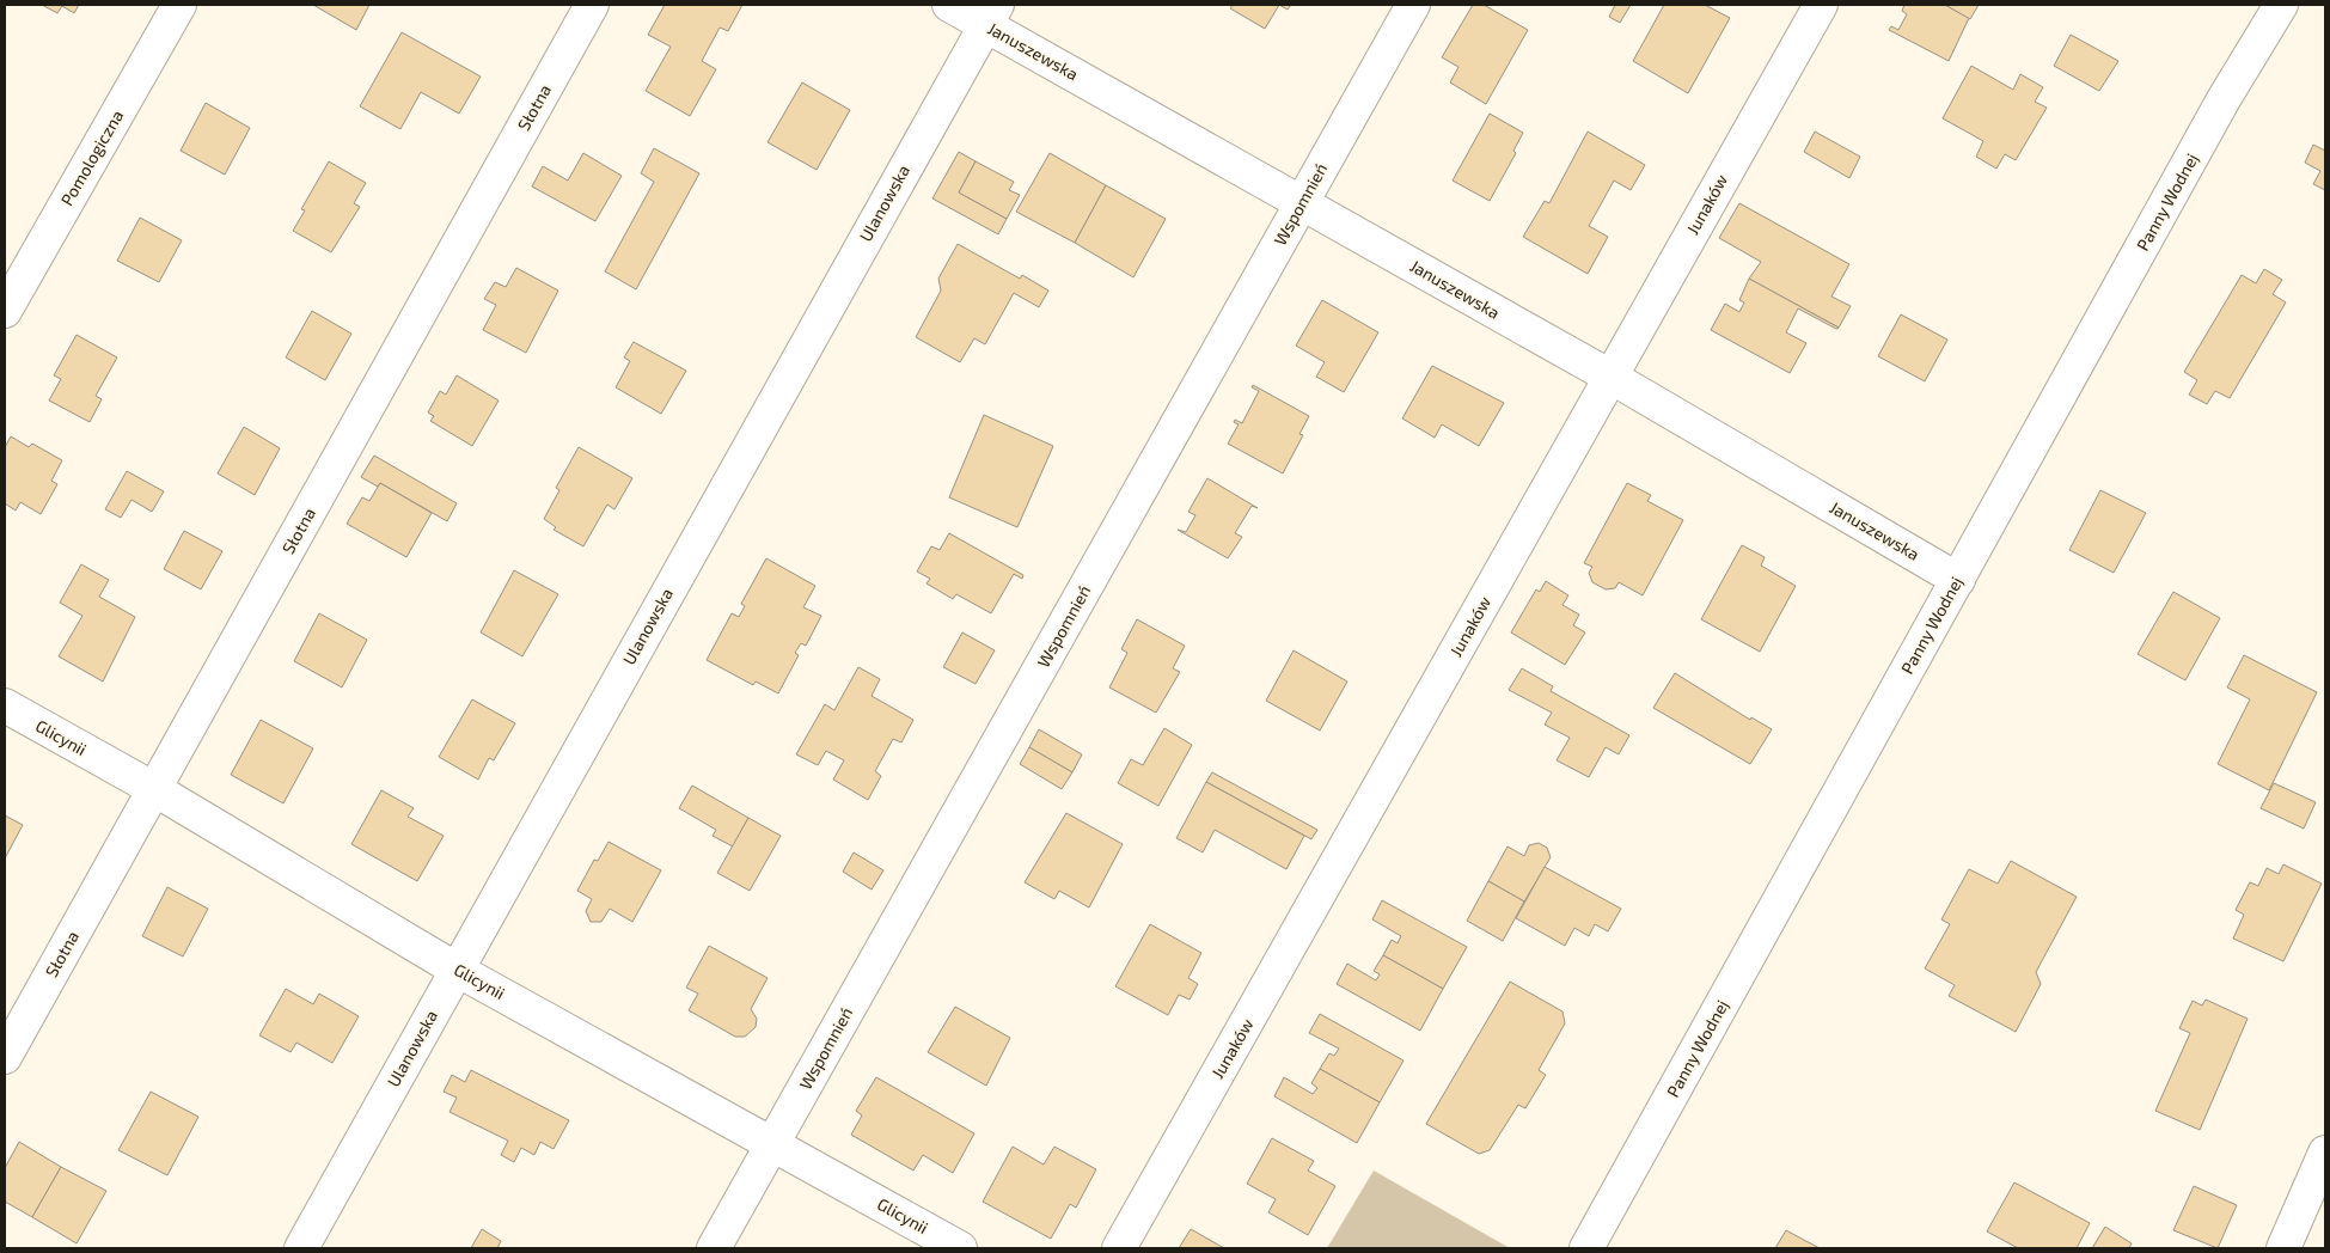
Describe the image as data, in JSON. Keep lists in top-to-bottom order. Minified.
{"streets":{"street":["Januszewska","Słotna","Pomologiczna","Panny Wodnej","Ulanowska","Wspomnień","Junaków","Glicynii"]},"crossings":[["Januszewska","Panny Wodnej"],["Januszewska","Ulanowska"],["Januszewska","Wspomnień"],["Januszewska","Junaków"],["Słotna","Glicynii"],["Ulanowska","Glicynii"],["Wspomnień","Glicynii"]]}
